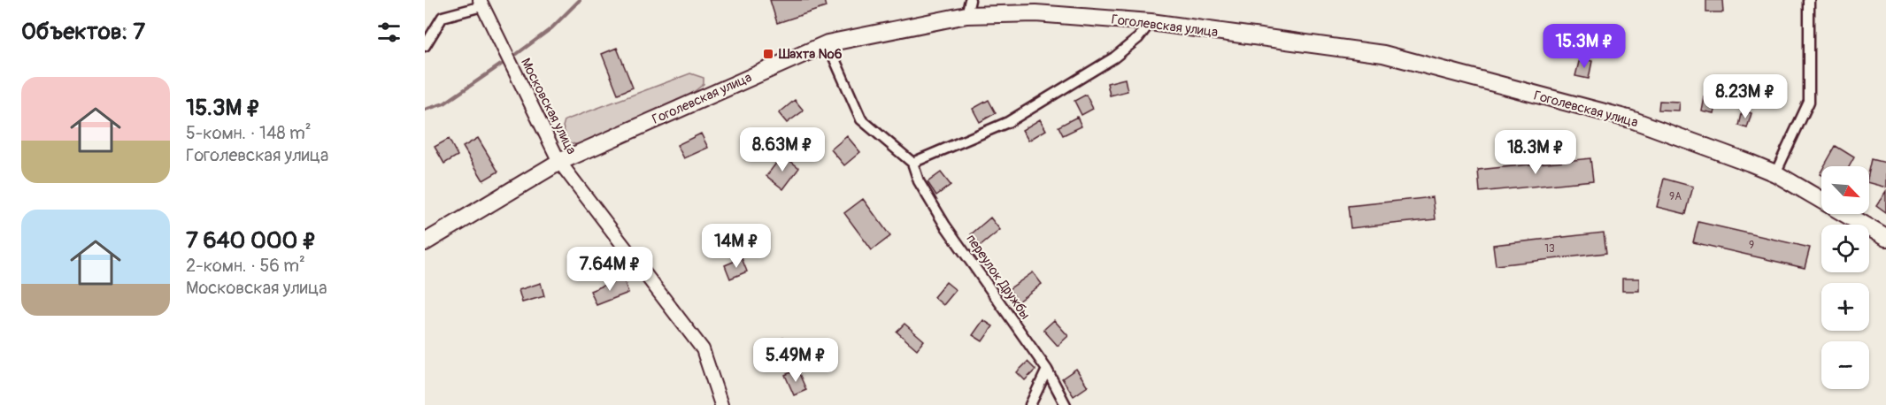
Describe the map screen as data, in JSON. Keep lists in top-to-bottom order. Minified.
{"streets":{"main road":["Гоголевская улица"],"street":["Московская улица","переулок Дружбы"]},"crossings":[["Гоголевская улица","Московская улица"],["Гоголевская улица","переулок Дружбы"]],"places":{"transit":["Шахта №6"]},"house_numbers":["9А","9","13"],"north":"bottom right","page":{"heading":"Объектов: 7","price":["15.3M ₽","8.23M ₽","8.63M ₽","18.3M ₽","14M ₽","7.64M ₽","5.49M ₽"],"list":[{"name":"15.3M ₽","note":"5-комн. · 148 m² · Гоголевская улица"},{"name":"7 640 000 ₽","note":"2-комн. · 56 m² · Московская улица"}],"map_buttons":["+","−"]}}
